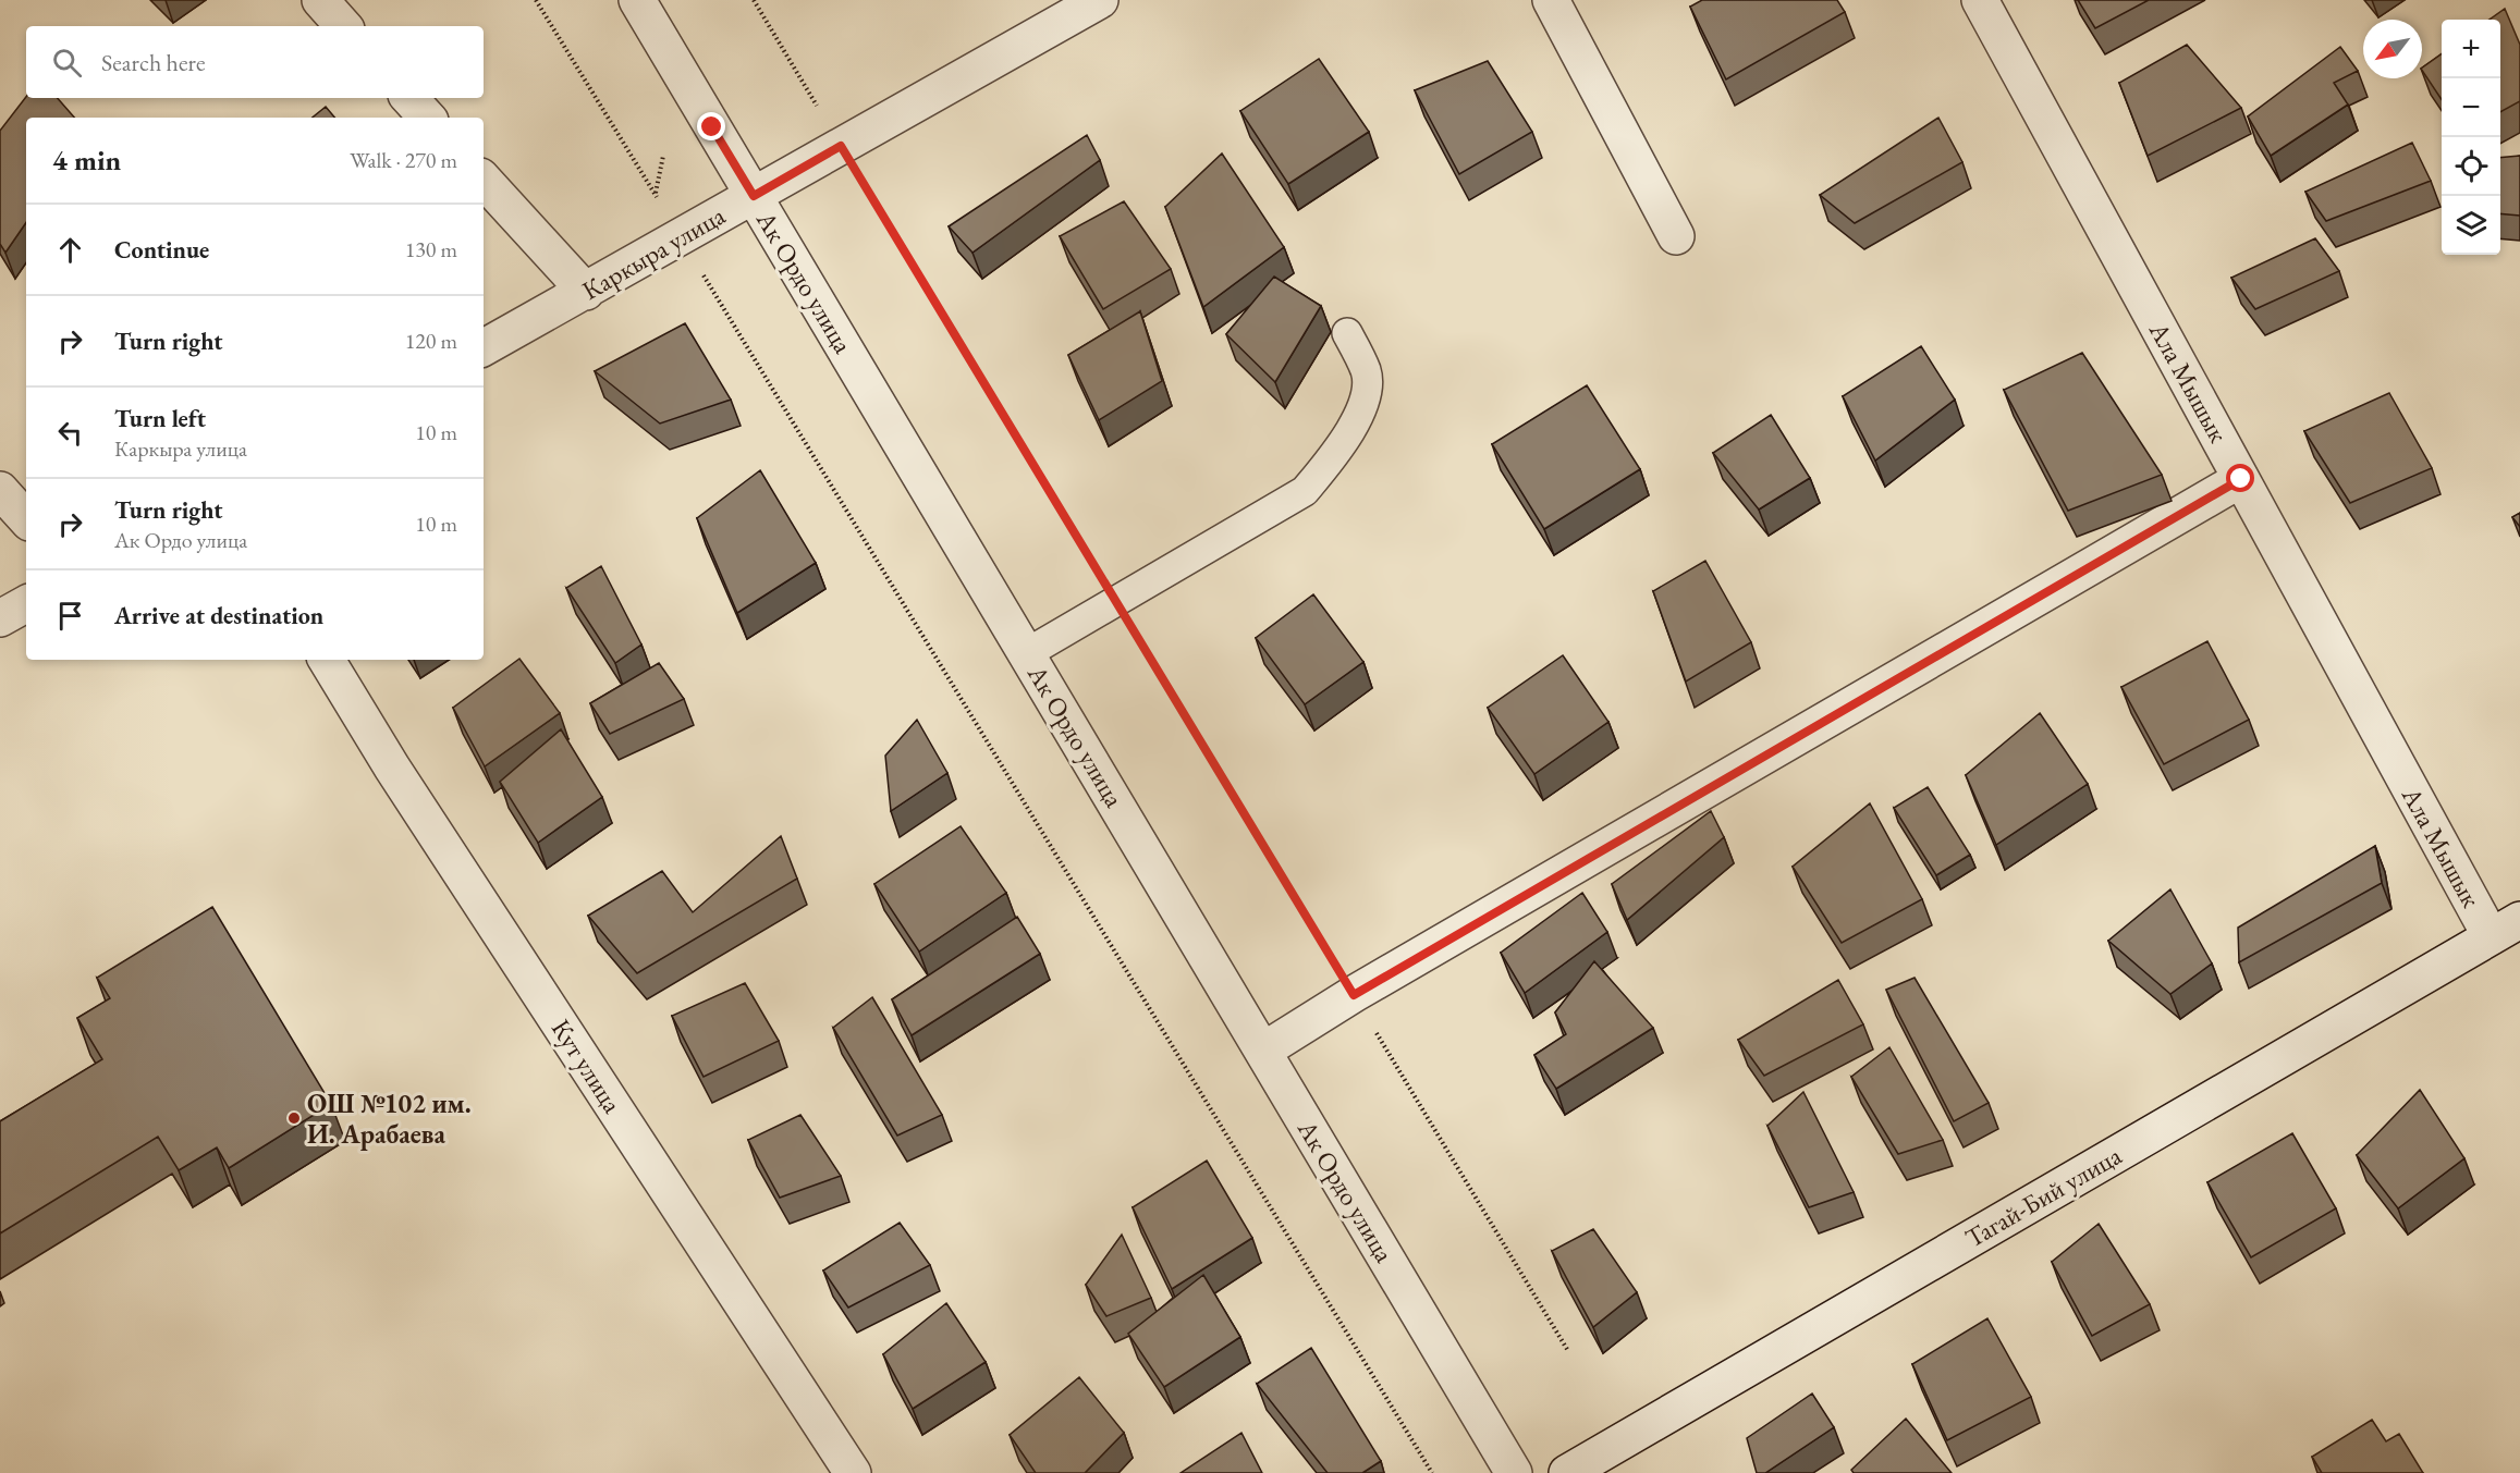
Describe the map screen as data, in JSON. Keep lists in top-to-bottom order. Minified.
{"streets":{"street":["Каркыра улица","Ак Ордо улица","Ала Мышык","Кут улица","Тагай-Бий улица"]},"crossings":[["Каркыра улица","Ак Ордо улица"],["Ала Мышык","Тагай-Бий улица"]],"places":["ОШ №102 им. И. Арабаева"],"north":"bottom left","page":{"map_buttons":["+","−"],"search":"Search here","heading":["4 min","Walk · 270 m"],"list":[["Continue","130 m"],["Turn right","120 m"],["Turn left","Каркыра улица","10 m"],["Turn right","Ак Ордо улица","10 m"],"Arrive at destination"]}}
